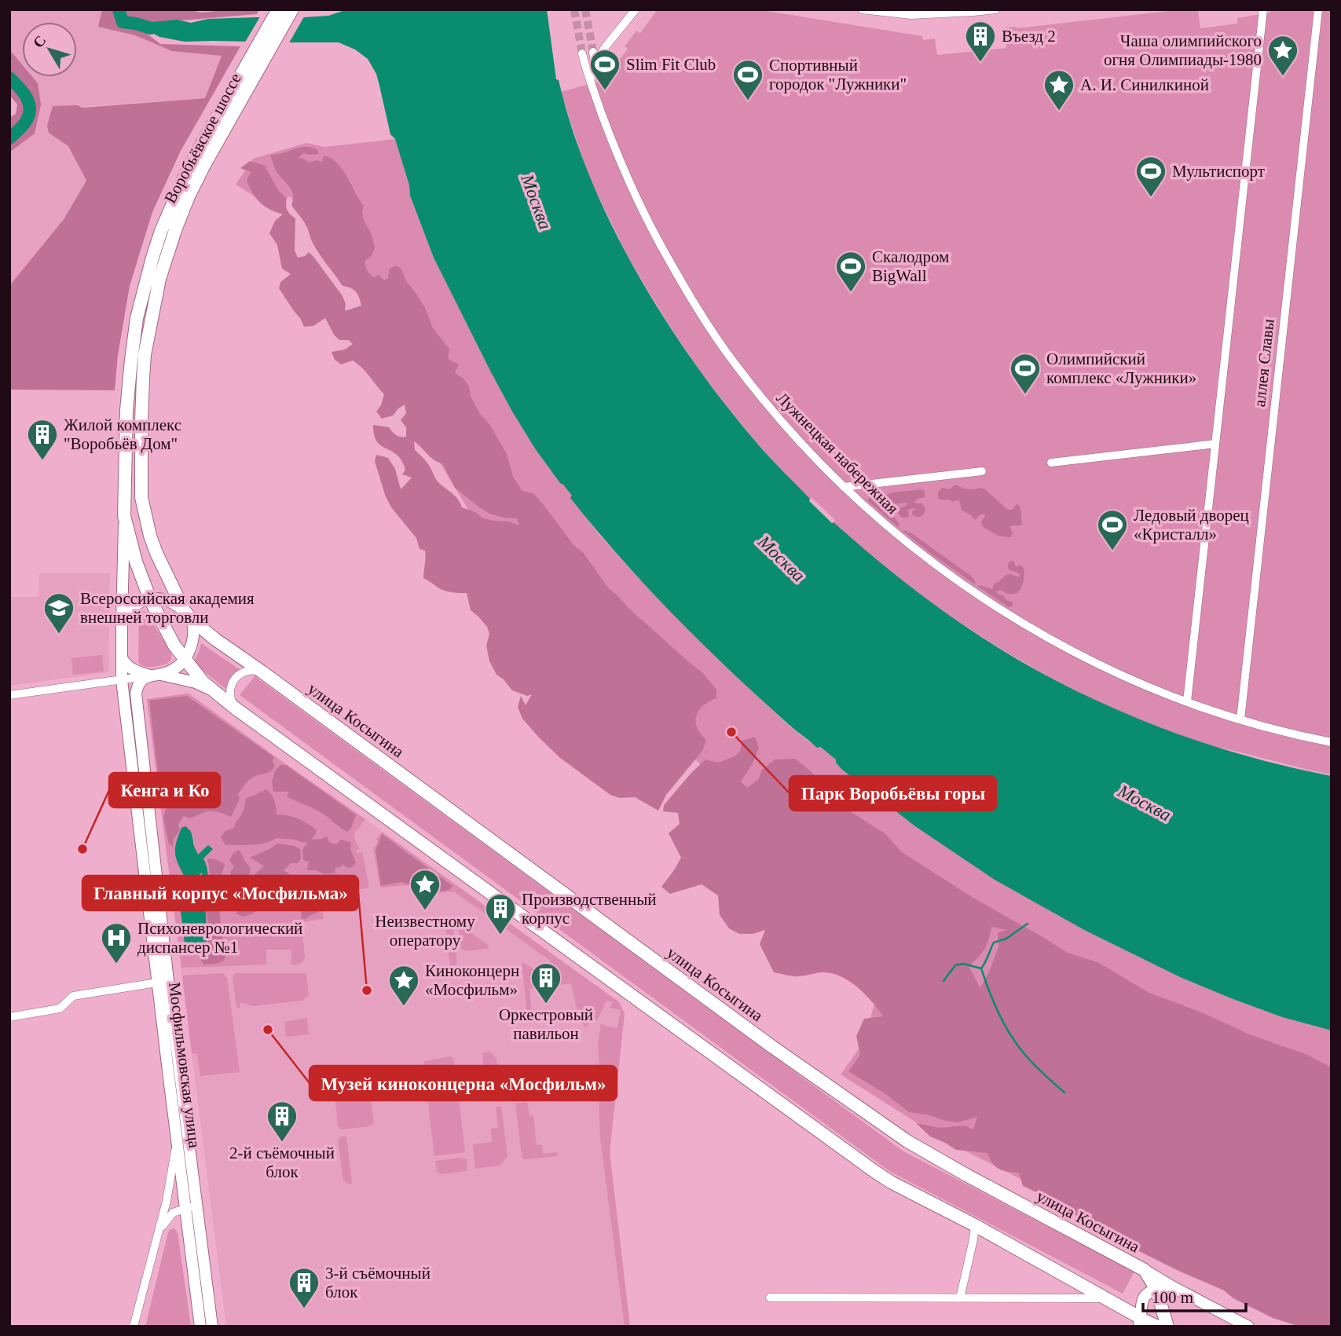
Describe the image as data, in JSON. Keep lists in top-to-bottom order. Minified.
{"streets":{"main road":["Воробьёвское шоссе","улица Косыгина","Мосфильмовская улица"],"street":["аллея Славы","Лужнецкая набережная"]},"crossings":[["Воробьёвское шоссе","улица Косыгина"],["Воробьёвское шоссе","Мосфильмовская улица"],["аллея Славы","Лужнецкая набережная"]],"water":["Москва"],"places":{"building":["Въезд 2","Жилой комплекс \"Воробьёв Дом\"","Производственный корпус","Оркестровый павильон","2-й съёмочный блок","3-й съёмочный блок"],"place":["Чаша олимпийского огня Олимпиады-1980","А. И. Синилкиной","Неизвестному оператору","Киноконцерн «Мосфильм»"],"sports":["Slim Fit Club","Спортивный городок \"Лужники\"","Мультиспорт","Скалодром BigWall","Олимпийский комплекс «Лужники»","Ледовый дворец «Кристалл»"],"school or university":["Всероссийская академия внешней торговли"],"other":["Парк Воробьёвы горы","Кенга и Ко","Главный корпус «Мосфильма»","Музей киноконцерна «Мосфильм»"],"hospital":["Психоневрологический диспансер №1"]},"scale_bar":"100 m","north":"top left"}
